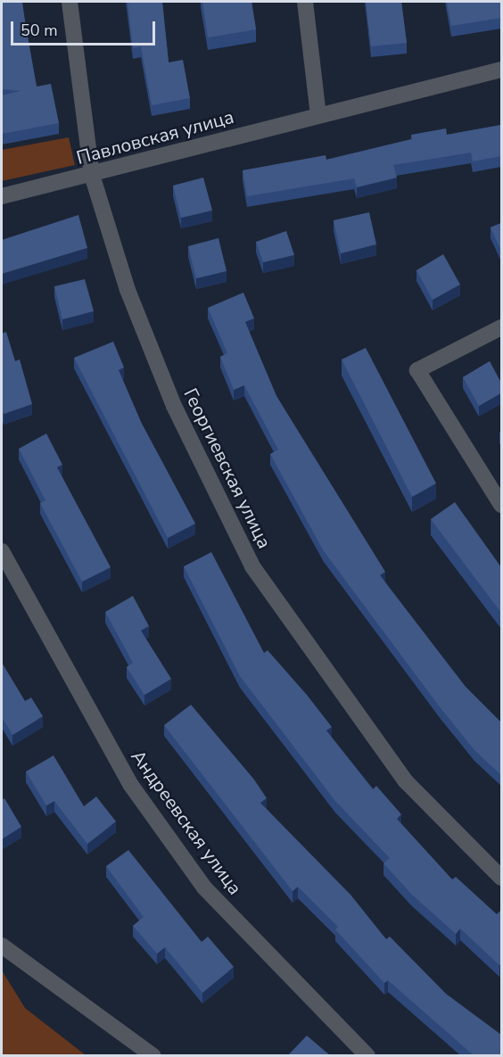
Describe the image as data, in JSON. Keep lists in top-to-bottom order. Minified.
{"streets":{"street":["Павловская улица","Георгиевская улица","Андреевская улица"]},"crossings":[["Павловская улица","Георгиевская улица"]],"scale_bar":"50 m"}
